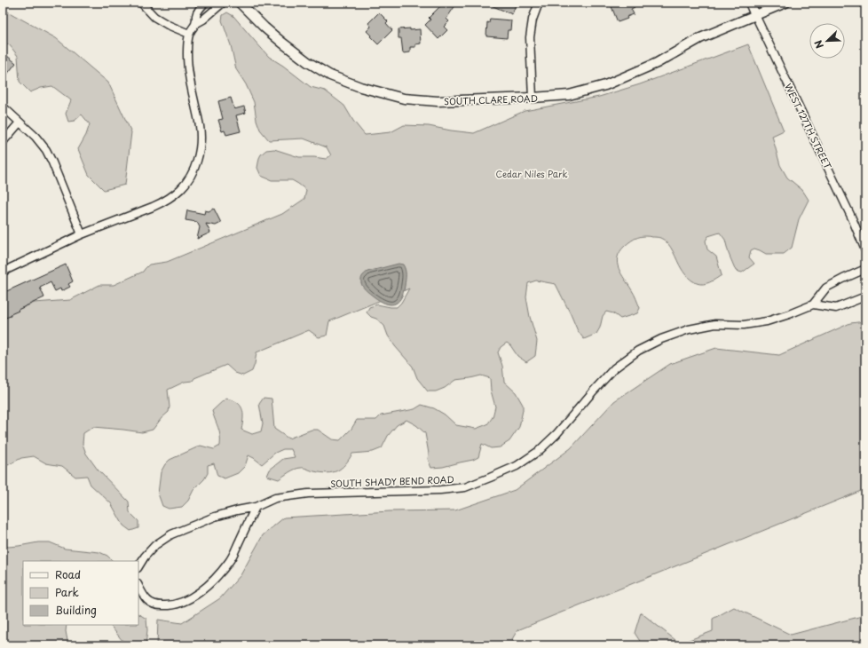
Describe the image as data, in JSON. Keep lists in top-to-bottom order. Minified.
{"streets":{"street":["SOUTH CLARE ROAD","WEST 127TH STREET","SOUTH SHADY BEND ROAD"]},"crossings":[["SOUTH CLARE ROAD","WEST 127TH STREET"]],"parks":["Cedar Niles Park"],"legend":["Road","Park","Building"],"north":"bottom left"}
